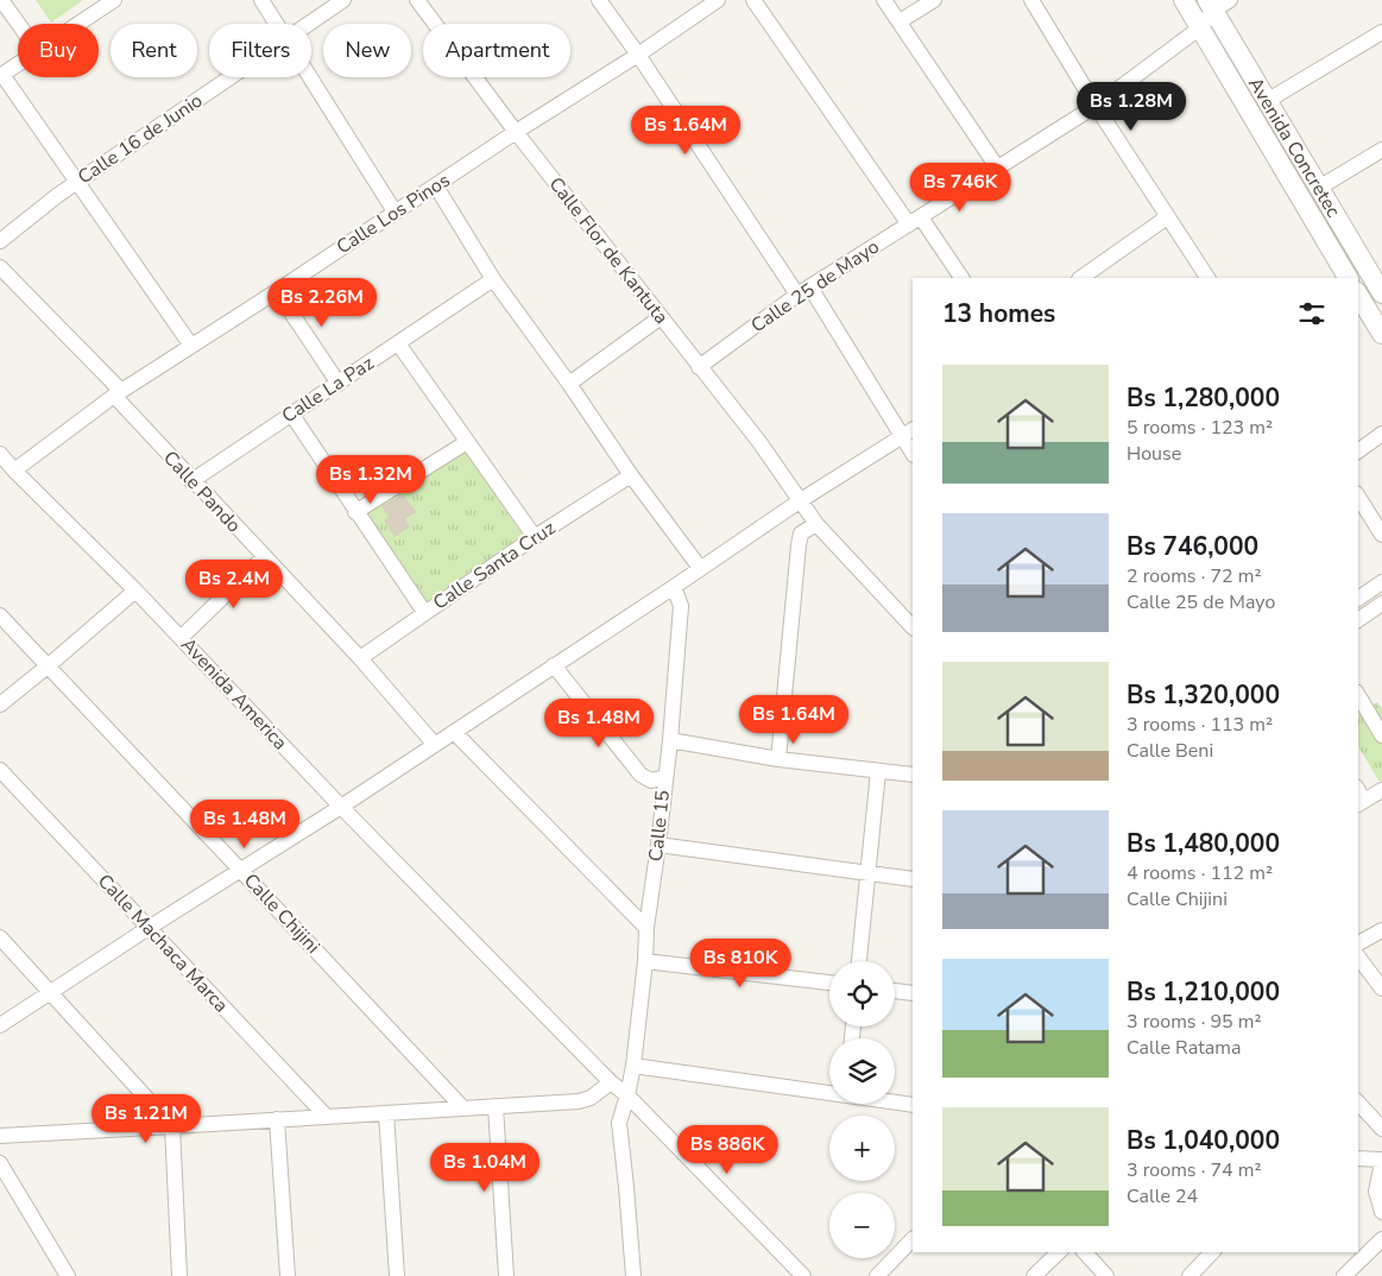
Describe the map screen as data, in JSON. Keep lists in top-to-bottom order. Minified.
{"streets":{"street":["Calle 16 de Junio","Avenida Concretec","Calle Los Pinos","Calle Flor de Kantuta","Calle 25 de Mayo","Calle La Paz","Calle Pando","Calle Santa Cruz","Avenida America","Calle 15","Calle Chijini","Calle Machaca Marca"]},"crossings":[["Avenida Concretec","Calle 25 de Mayo"],["Calle Los Pinos","Calle Flor de Kantuta"],["Calle Los Pinos","Calle Pando"],["Calle Los Pinos","Avenida America"],["Calle Flor de Kantuta","Calle 25 de Mayo"],["Calle La Paz","Calle Pando"],["Calle Pando","Calle Santa Cruz"],["Avenida America","Calle 15"]],"page":{"chip":["Buy","Rent","Filters","New","Apartment"],"price":["Bs 1.28M","Bs 1.64M","Bs 746K","Bs 2.26M","Bs 1.32M","Bs 2.4M","Bs 1.64M","Bs 1.48M","Bs 1.48M","Bs 810K","Bs 1.21M","Bs 886K","Bs 1.04M"],"heading":"13 homes","list":[{"name":"Bs 1,280,000","note":"5 rooms · 123 m² · House"},{"name":"Bs 746,000","note":"2 rooms · 72 m² · Calle 25 de Mayo"},{"name":"Bs 1,320,000","note":"3 rooms · 113 m² · Calle Beni"},{"name":"Bs 1,480,000","note":"4 rooms · 112 m² · Calle Chijini"},{"name":"Bs 1,210,000","note":"3 rooms · 95 m² · Calle Ratama"},{"name":"Bs 1,040,000","note":"3 rooms · 74 m² · Calle 24"}],"map_buttons":["+","−"]}}
